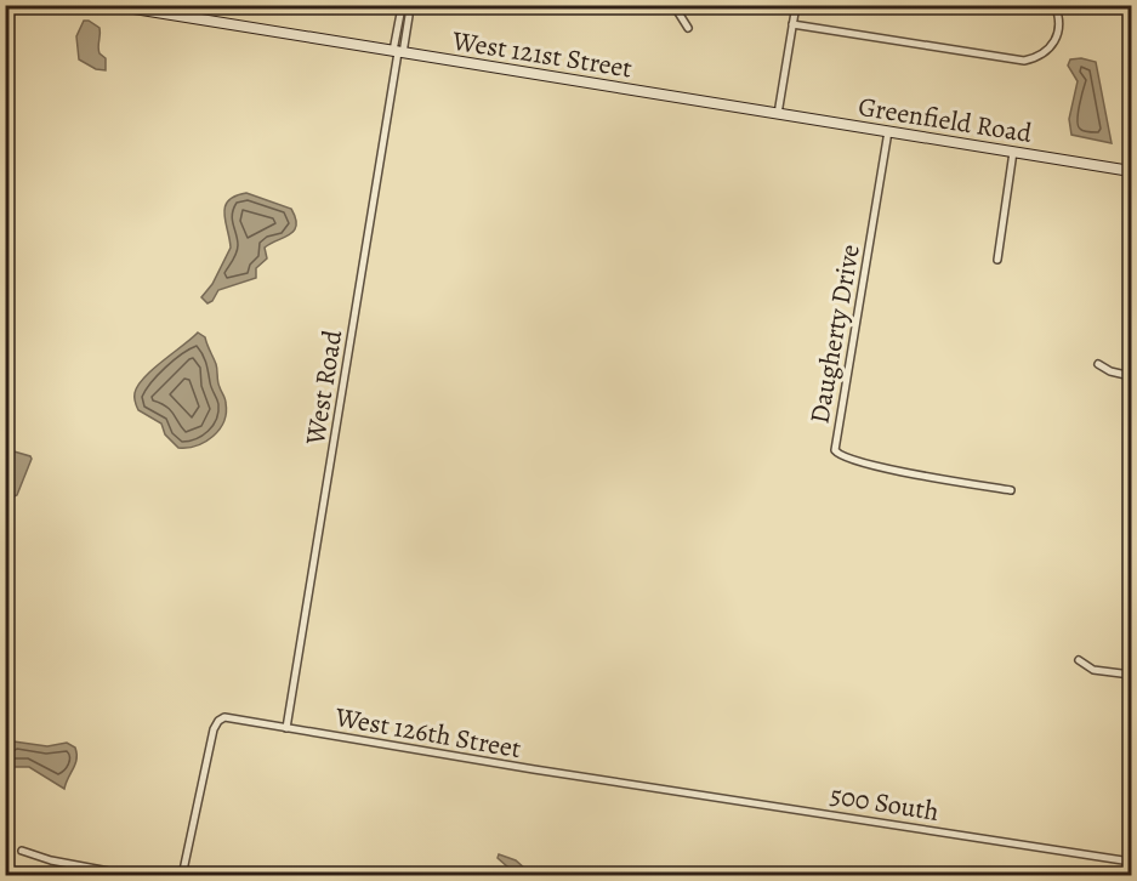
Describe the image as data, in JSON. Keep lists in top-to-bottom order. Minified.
{"streets":{"street":["West 121st Street","Greenfield Road","Daugherty Drive","West Road","West 126th Street","500 South"]},"crossings":[["West 121st Street","Greenfield Road"],["West 121st Street","West Road"],["Greenfield Road","Daugherty Drive"],["West Road","West 126th Street"],["West 126th Street","500 South"]]}
